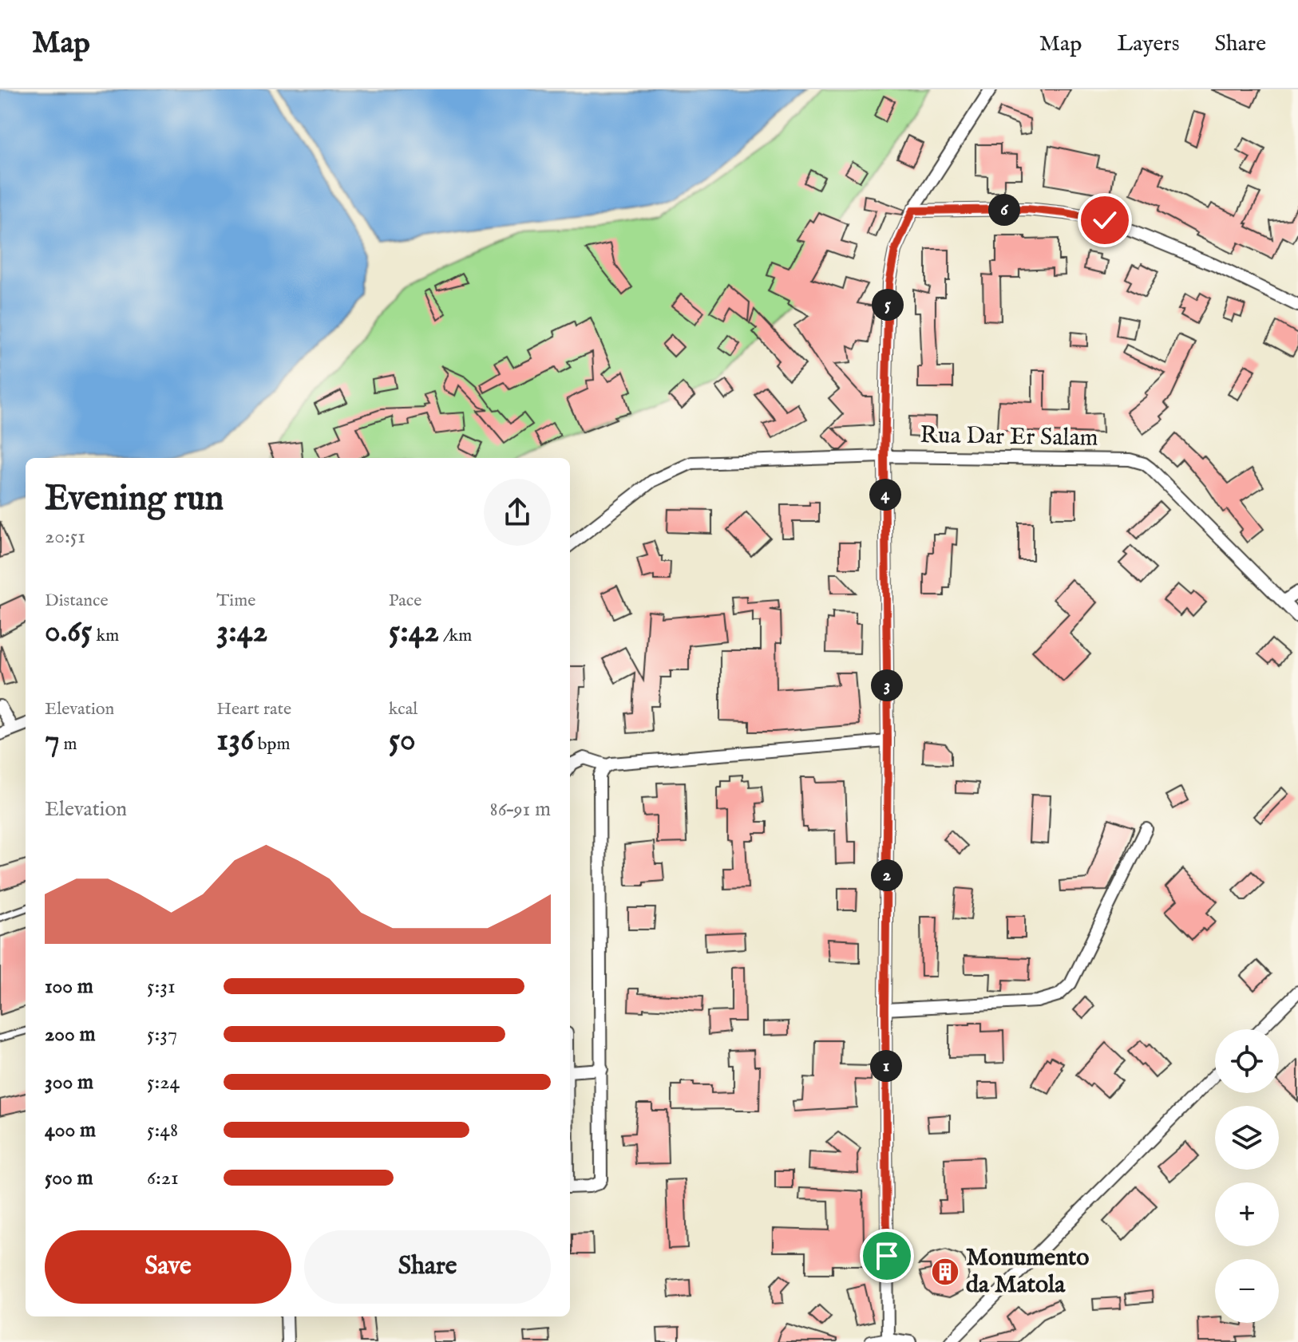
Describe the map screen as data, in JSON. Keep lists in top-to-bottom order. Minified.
{"streets":{"street":["Rua Dar Er Salam"]},"places":{"building":["Monumento da Matola"]},"page":{"header":"Map","nav":["Map","Layers","Share"],"pins":["6","5","4","3","2","1"],"heading":["Evening run","20:51"],"stats":[["Distance","0.65 km"],["Time","3:42"],["Pace","5:42 /km"],["Elevation","7 m"],["Heart rate","136 bpm"],["kcal","50"]],"chart":["Elevation","86–91 m"],"list":[{"name":"100 m","note":"5:31"},{"name":"200 m","note":"5:37"},{"name":"300 m","note":"5:24"},{"name":"400 m","note":"5:48"},{"name":"500 m","note":"6:21"}],"map_buttons":["+","−"],"buttons":["Save","Share"]}}
